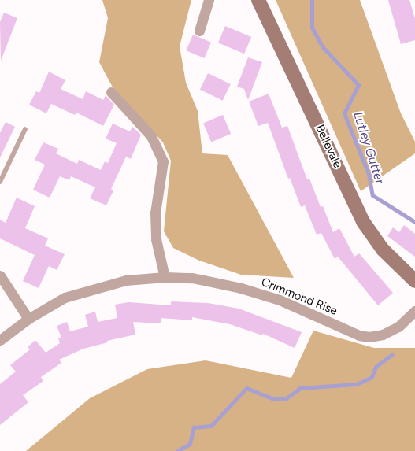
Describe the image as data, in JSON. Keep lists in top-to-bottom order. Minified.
{"streets":{"street":["Bellevale","Crimmond Rise"]},"water":["Lutley Gutter"]}
